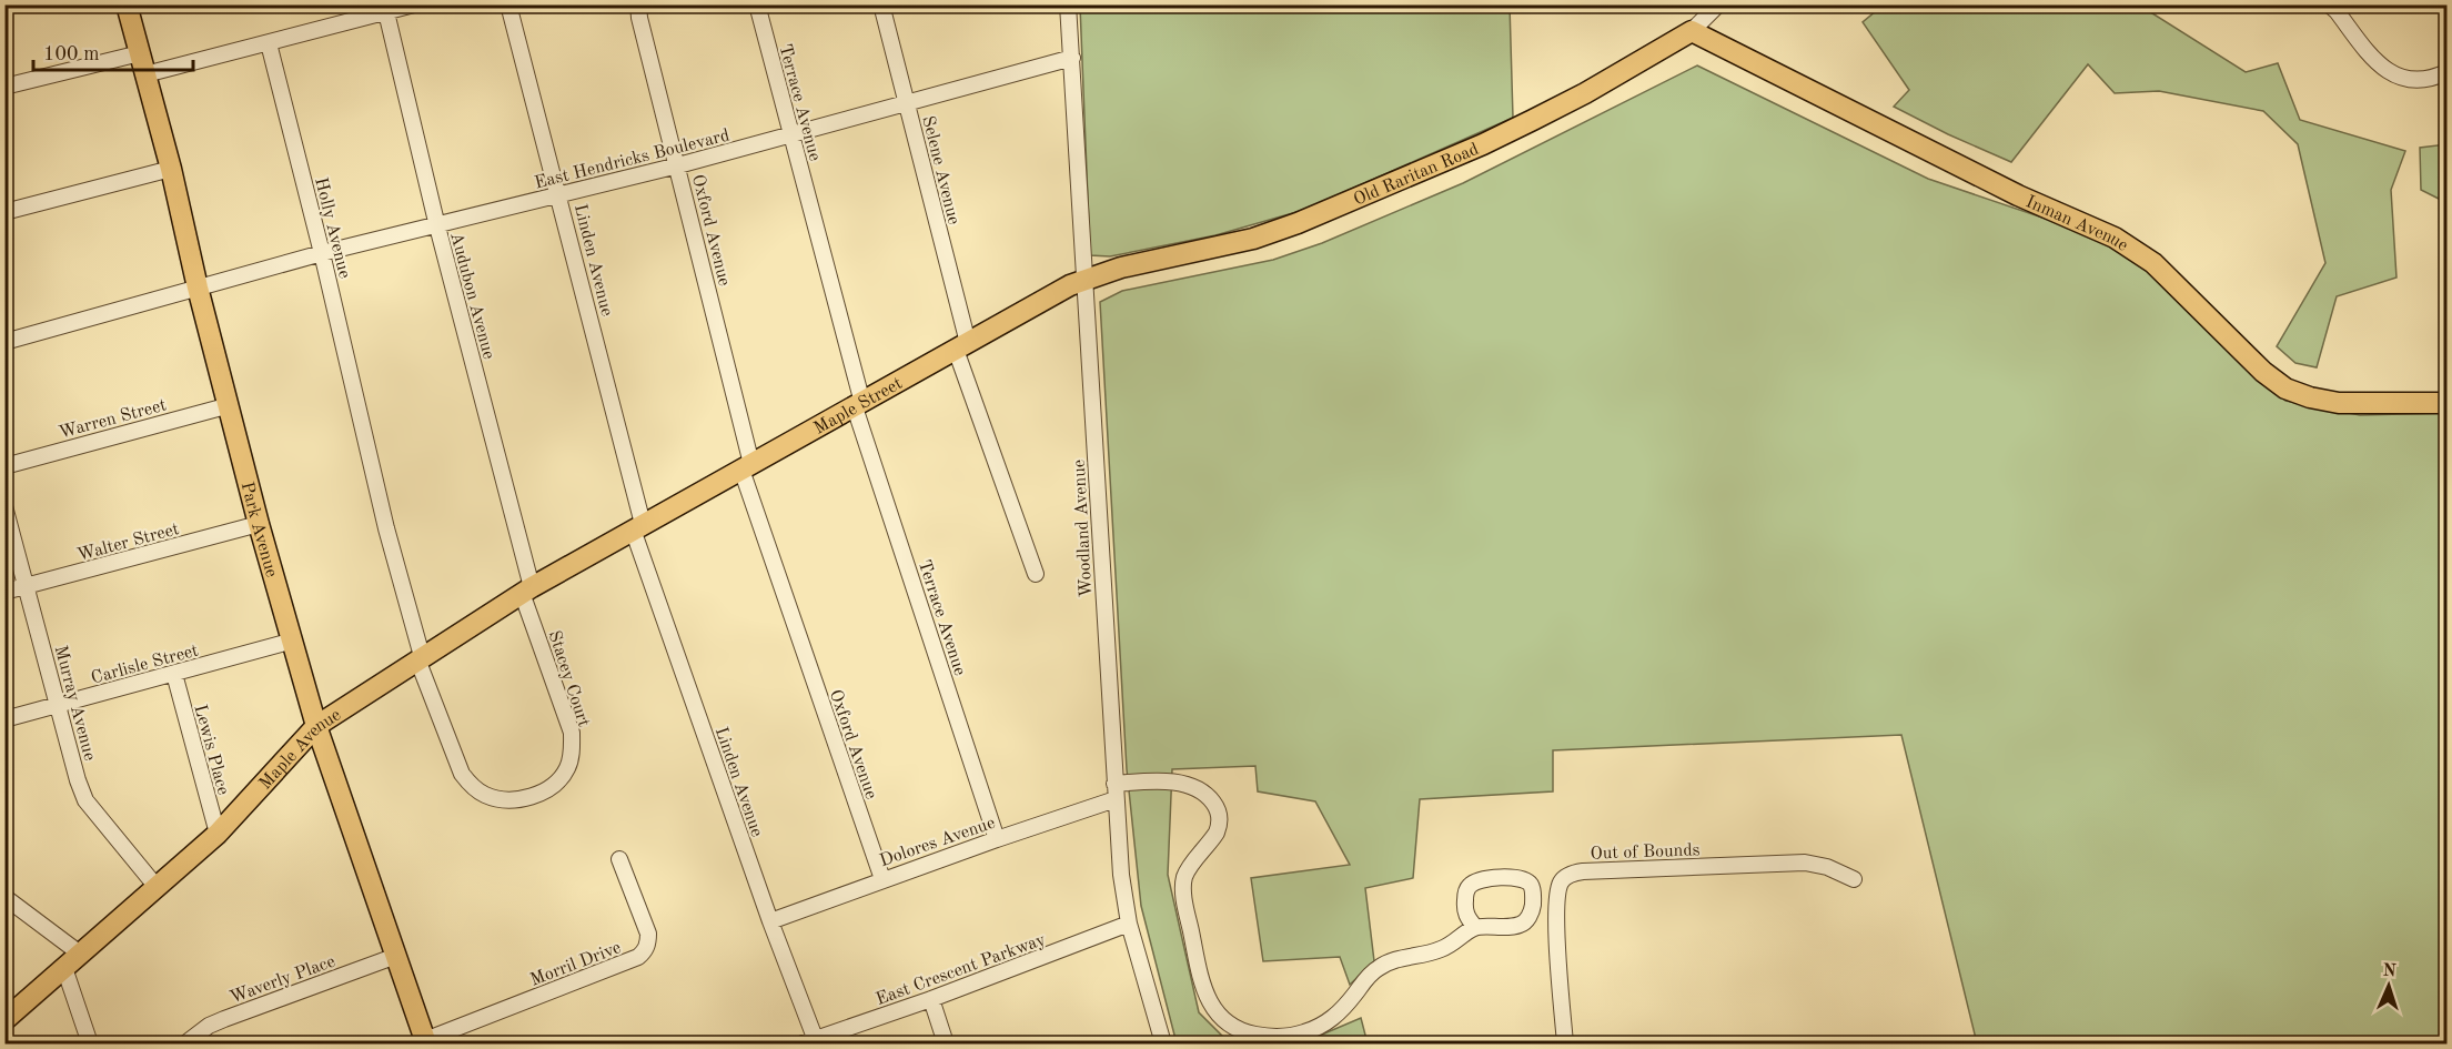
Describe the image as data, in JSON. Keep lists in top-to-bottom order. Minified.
{"streets":{"main road":["Old Raritan Road","Inman Avenue","Maple Street","Park Avenue","Maple Avenue"],"street":["Terrace Avenue","East Hendricks Boulevard","Selene Avenue","Holly Avenue","Oxford Avenue","Linden Avenue","Audubon Avenue","Warren Street","Woodland Avenue","Walter Street","Carlisle Street","Stacey Court","Murray Avenue","Lewis Place","Dolores Avenue","Out of Bounds","Morril Drive","East Crescent Parkway","Waverly Place"]},"crossings":[["Terrace Avenue","East Hendricks Boulevard"],["Terrace Avenue","Maple Street"],["Terrace Avenue","Dolores Avenue"],["East Hendricks Boulevard","Selene Avenue"],["East Hendricks Boulevard","Holly Avenue"],["East Hendricks Boulevard","Oxford Avenue"],["East Hendricks Boulevard","Linden Avenue"],["East Hendricks Boulevard","Audubon Avenue"],["East Hendricks Boulevard","Park Avenue"],["East Hendricks Boulevard","Woodland Avenue"],["Selene Avenue","Maple Street"],["Old Raritan Road","Inman Avenue"],["Old Raritan Road","Maple Street"],["Old Raritan Road","Woodland Avenue"],["Holly Avenue","Stacey Court"],["Holly Avenue","Maple Avenue"],["Oxford Avenue","Maple Street"],["Oxford Avenue","Dolores Avenue"],["Linden Avenue","Maple Street"],["Linden Avenue","Maple Avenue"],["Linden Avenue","Dolores Avenue"],["Linden Avenue","East Crescent Parkway"],["Audubon Avenue","Stacey Court"],["Audubon Avenue","Maple Avenue"],["Maple Street","Woodland Avenue"],["Maple Street","Maple Avenue"],["Warren Street","Park Avenue"],["Park Avenue","Walter Street"],["Park Avenue","Carlisle Street"],["Park Avenue","Maple Avenue"],["Park Avenue","Morril Drive"],["Park Avenue","Waverly Place"],["Woodland Avenue","Dolores Avenue"],["Woodland Avenue","East Crescent Parkway"],["Walter Street","Murray Avenue"],["Carlisle Street","Murray Avenue"],["Carlisle Street","Lewis Place"],["Stacey Court","Maple Avenue"],["Murray Avenue","Maple Avenue"],["Lewis Place","Maple Avenue"]],"scale_bar":"100 m","north":"top"}
